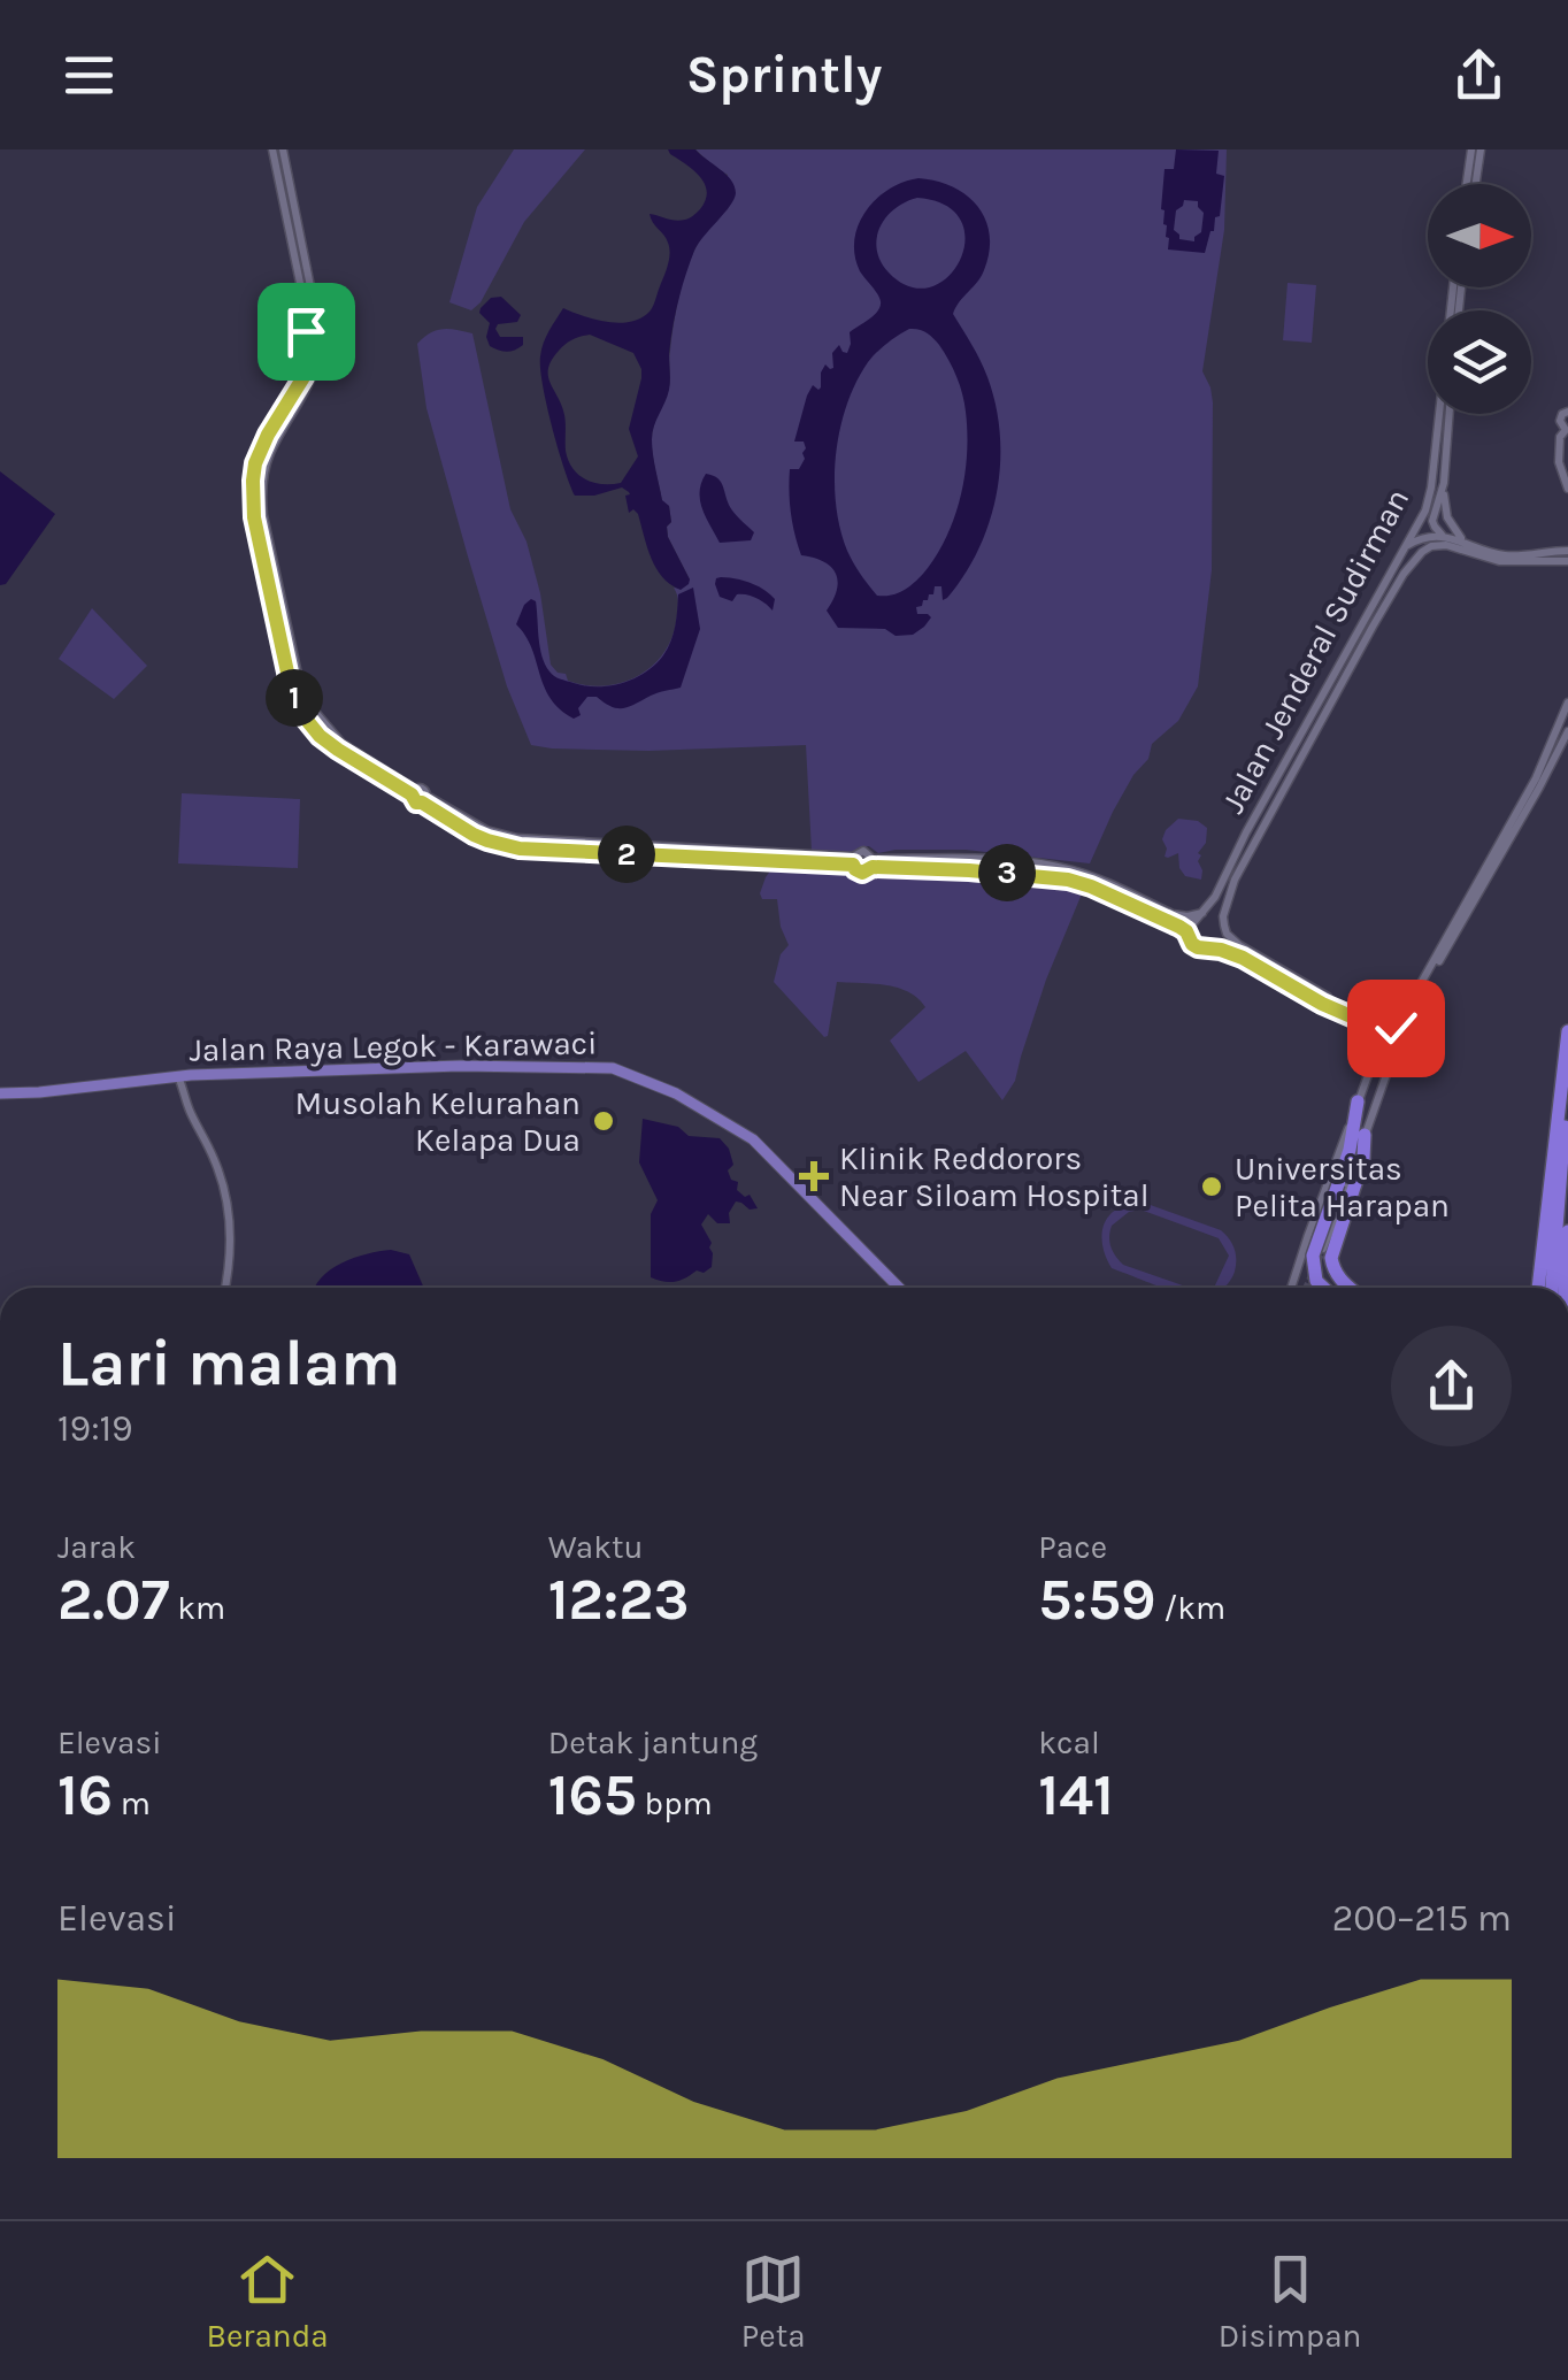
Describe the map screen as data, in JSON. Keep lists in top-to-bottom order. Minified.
{"streets":{"main road":["Jalan Raya Legok - Karawaci"],"street":["Jalan Jenderal Sudirman"]},"places":{"other":["Musolah Kelurahan Kelapa Dua","Universitas Pelita Harapan"],"health":["Klinik Reddorors Near Siloam Hospital"]},"north":"right","page":{"header":"Sprintly","pins":["1","2","3"],"heading":["Lari malam","19:19"],"stats":[["Jarak","2.07 km"],["Waktu","12:23"],["Pace","5:59 /km"],["Elevasi","16 m"],["Detak jantung","165 bpm"],["kcal","141"]],"chart":["Elevasi","200–215 m"],"tabs":["Beranda","Peta","Disimpan"]}}
